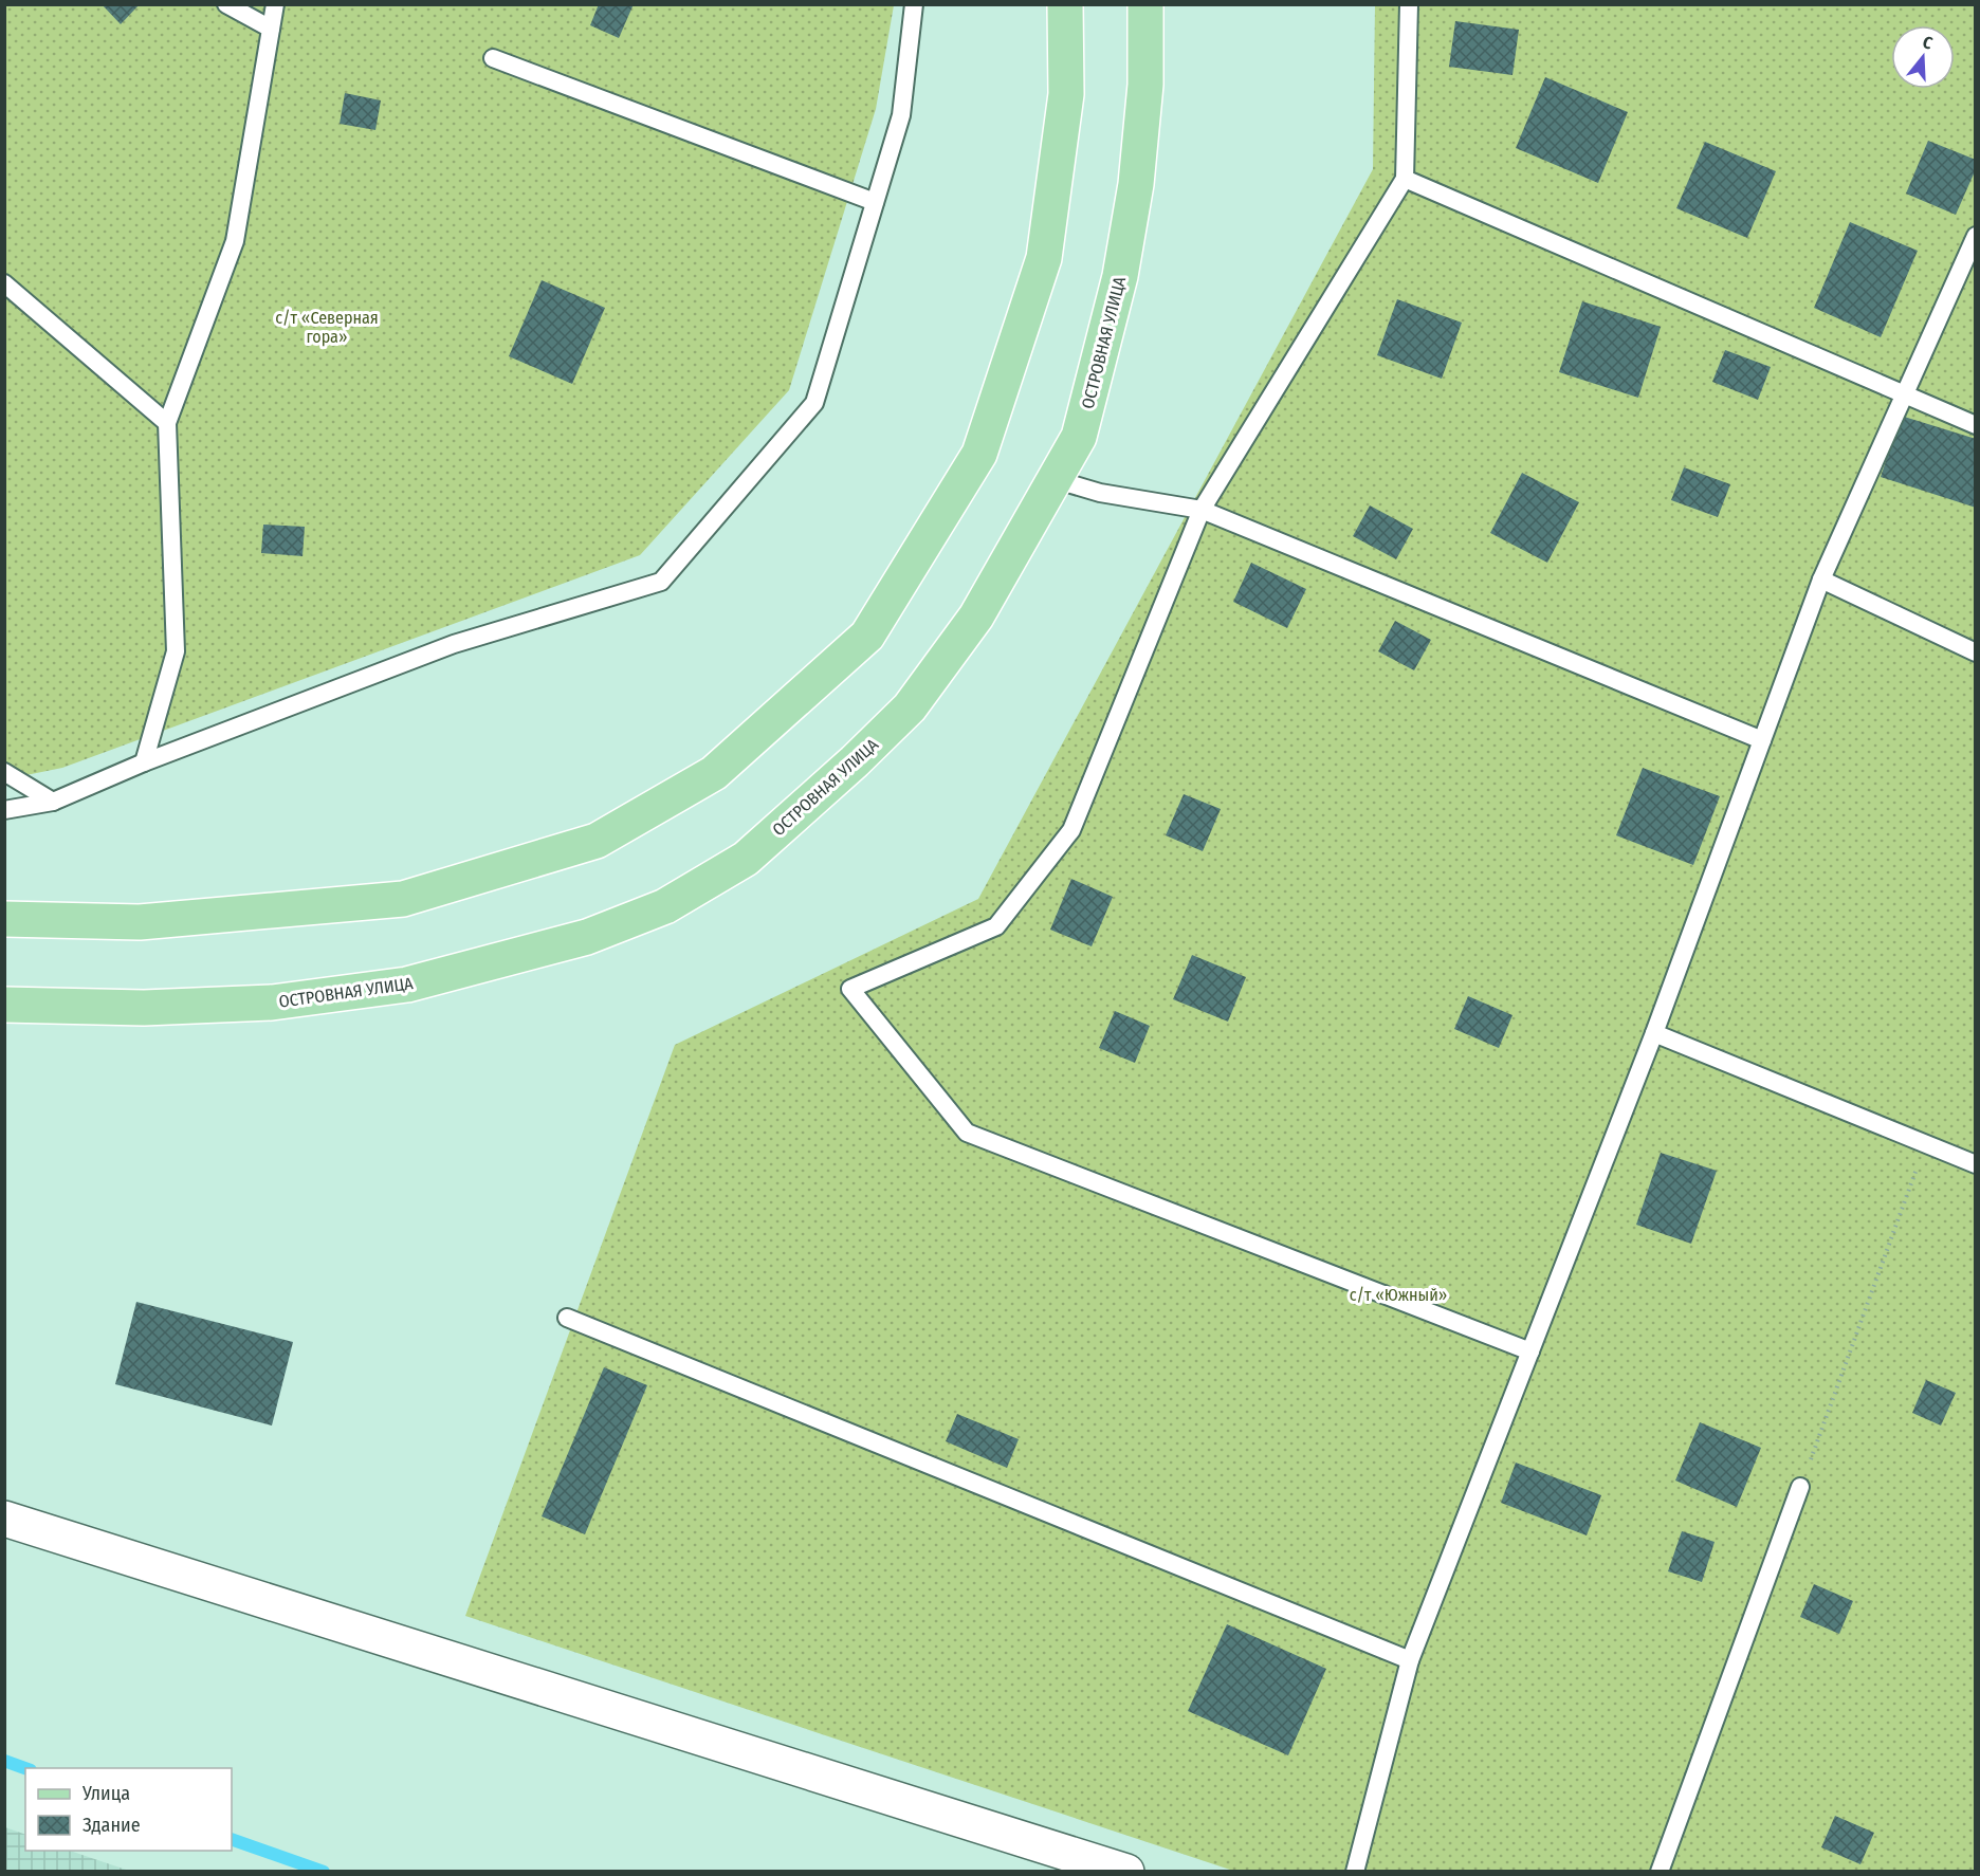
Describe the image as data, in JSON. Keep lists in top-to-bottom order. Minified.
{"streets":{"main road":["ОСТРОВНАЯ УЛИЦА"]},"parks":["с/т «Северная гора»","с/т «Южный»"],"legend":["Улица","Здание"],"north":"top"}
